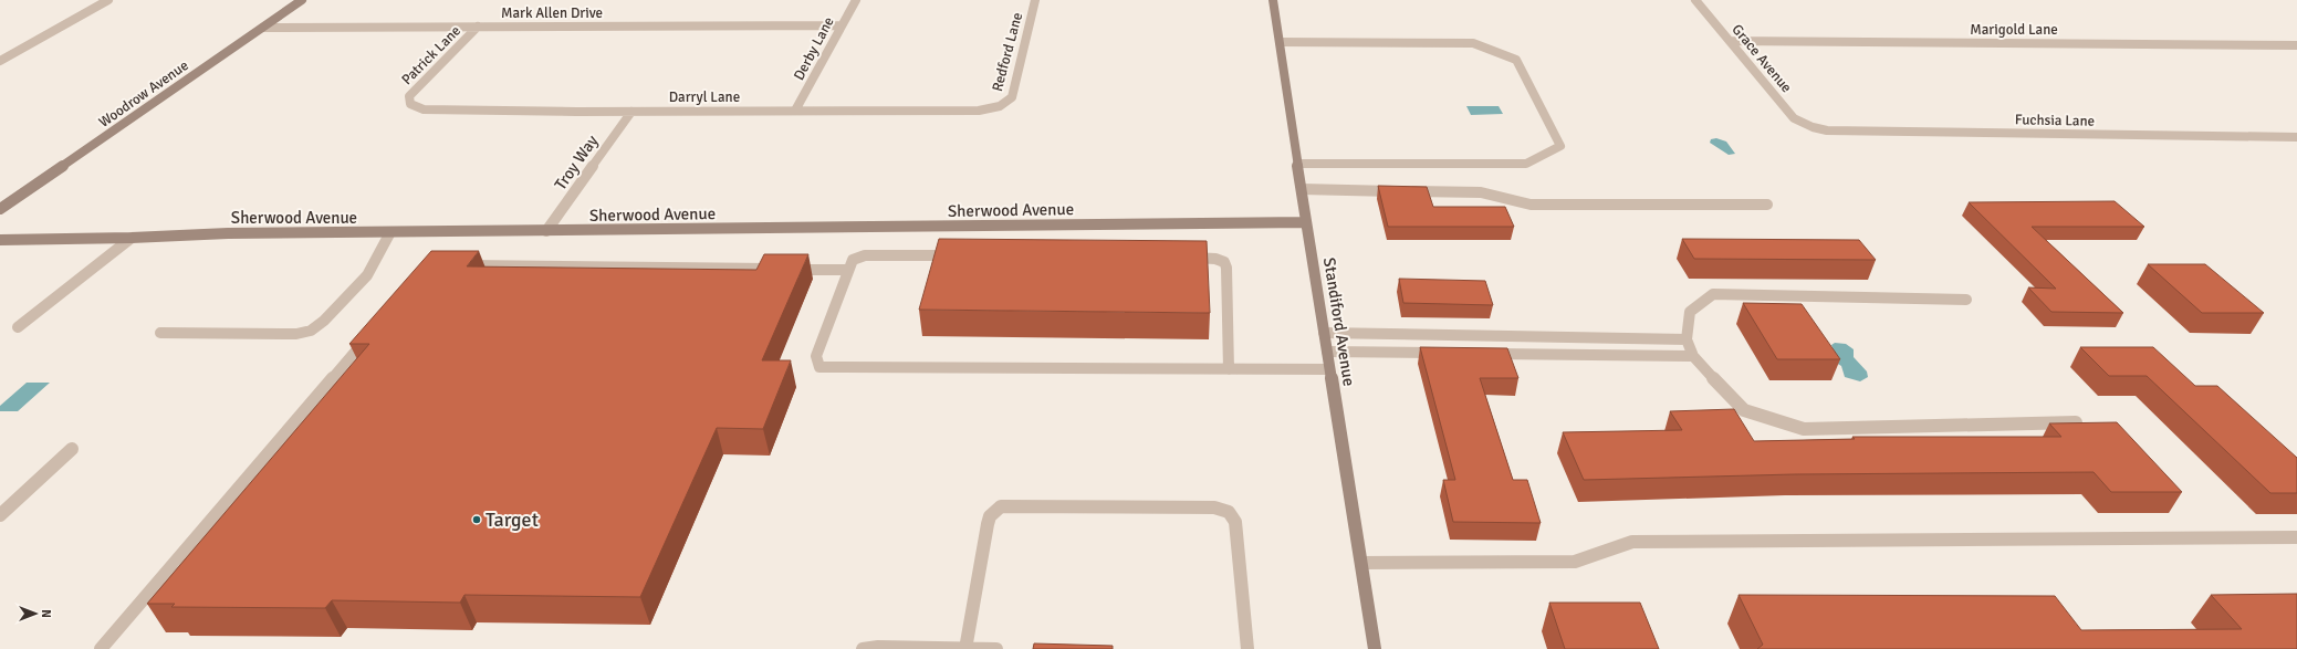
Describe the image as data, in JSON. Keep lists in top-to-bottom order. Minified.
{"streets":{"street":["Mark Allen Drive","Marigold Lane","Derby Lane","Redford Lane","Patrick Lane","Grace Avenue","Woodrow Avenue","Darryl Lane","Fuchsia Lane","Troy Way","Sherwood Avenue","Standiford Avenue"]},"crossings":[["Mark Allen Drive","Derby Lane"],["Mark Allen Drive","Patrick Lane"],["Mark Allen Drive","Woodrow Avenue"],["Marigold Lane","Grace Avenue"],["Derby Lane","Darryl Lane"],["Redford Lane","Darryl Lane"],["Patrick Lane","Darryl Lane"],["Grace Avenue","Fuchsia Lane"],["Darryl Lane","Troy Way"],["Troy Way","Sherwood Avenue"],["Sherwood Avenue","Standiford Avenue"]],"places":["Target"],"north":"right"}
